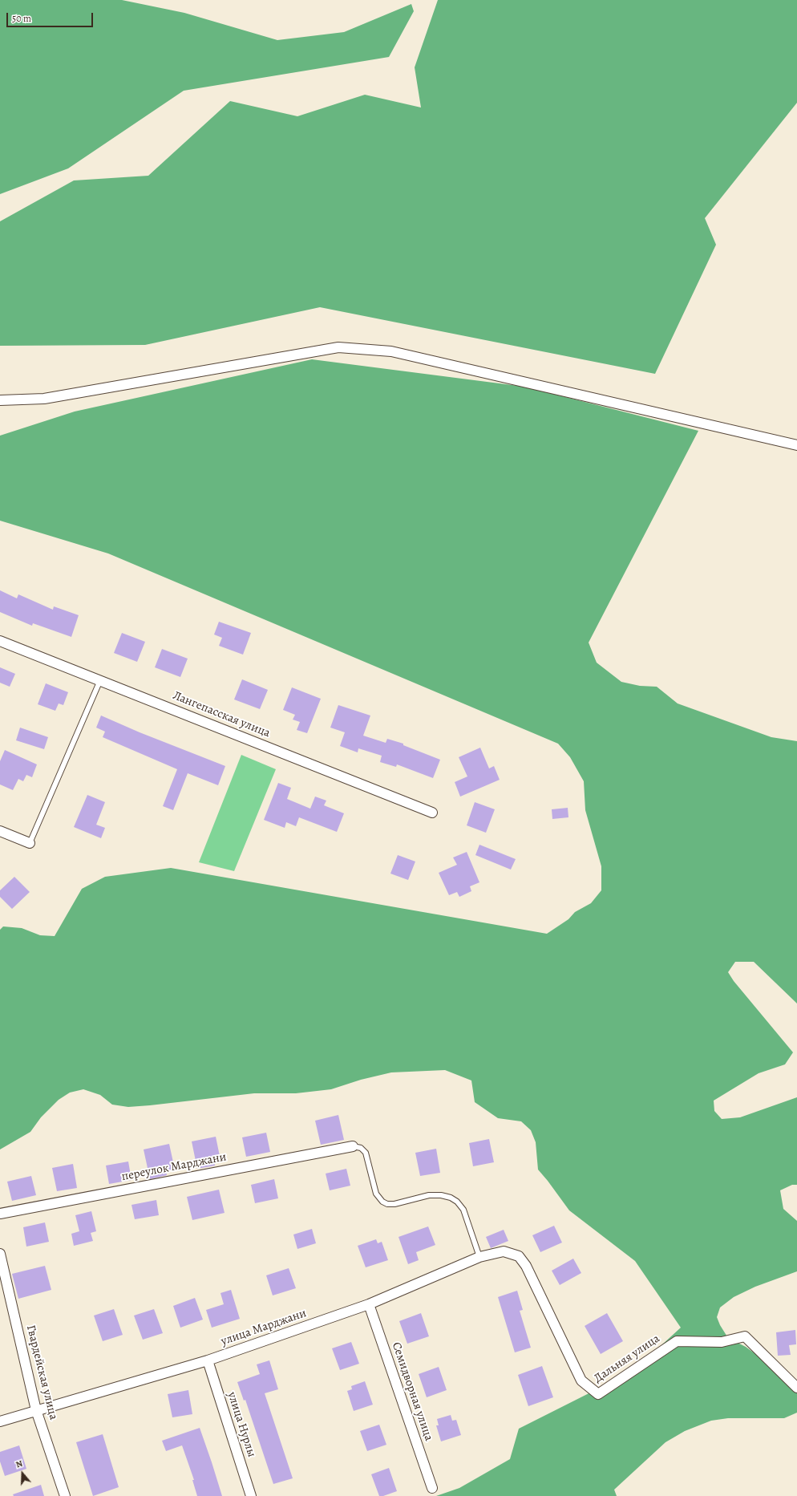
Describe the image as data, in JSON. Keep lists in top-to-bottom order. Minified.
{"streets":{"street":["Лангепасская улица","переулок Марджани","улица Марджани","Дальняя улица","Гвардейская улица","Семидворная улица","улица Нурлы"]},"crossings":[["улица Марджани","Дальняя улица"],["улица Марджани","Гвардейская улица"],["улица Марджани","Семидворная улица"],["улица Марджани","улица Нурлы"]],"scale_bar":"50 m","north":"top"}
